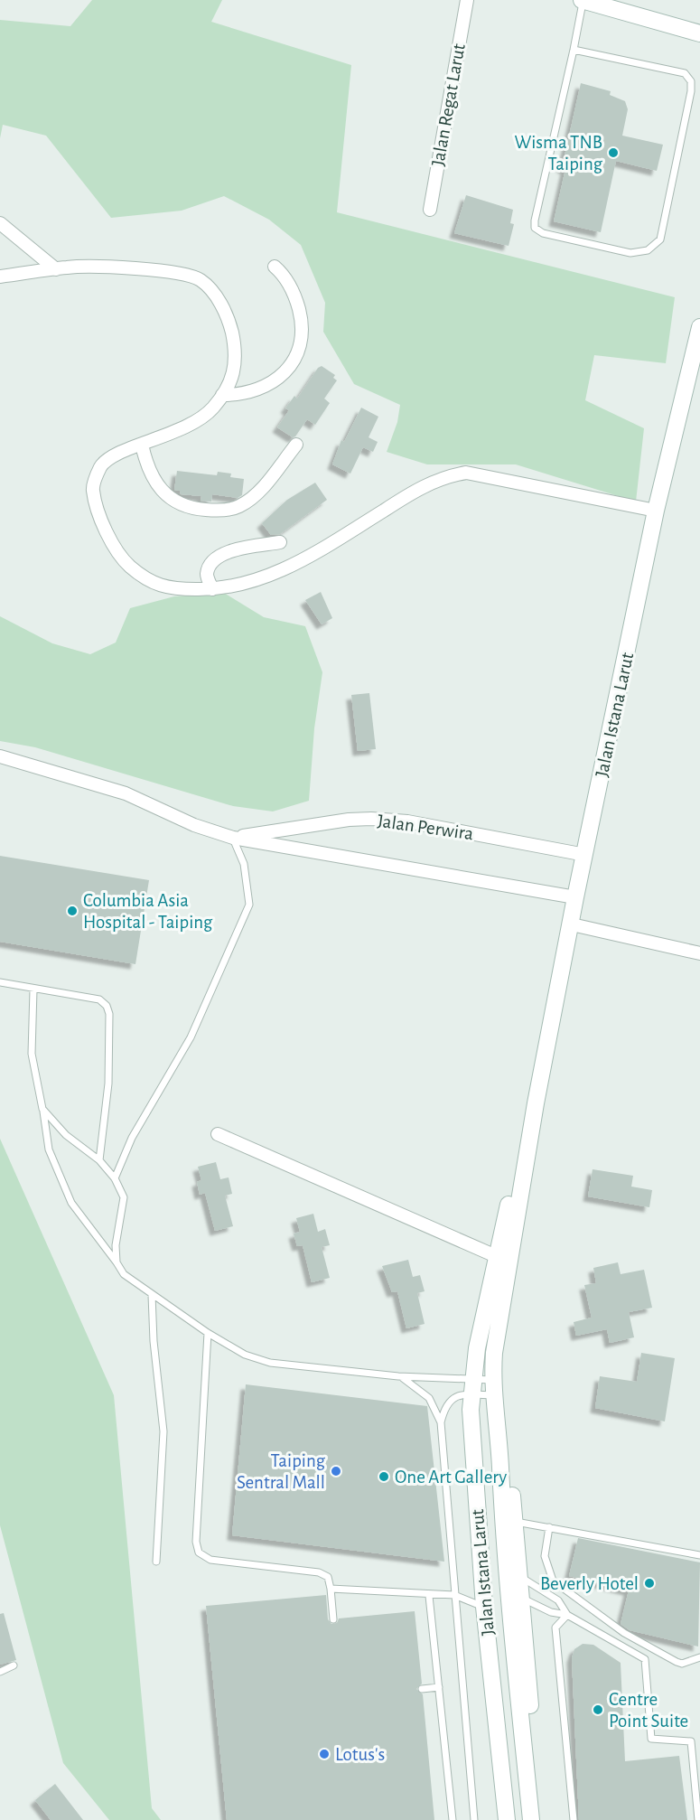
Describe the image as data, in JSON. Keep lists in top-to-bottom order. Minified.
{"streets":{"main road":["Jalan Istana Larut"],"street":["Jalan Regat Larut","Jalan Perwira"]},"crossings":[["Jalan Istana Larut","Jalan Perwira"]],"places":["Wisma TNB Taiping","Columbia Asia Hospital - Taiping","Taiping Sentral Mall","One Art Gallery","Beverly Hotel","Centre Point Suite","Lotus's"]}
